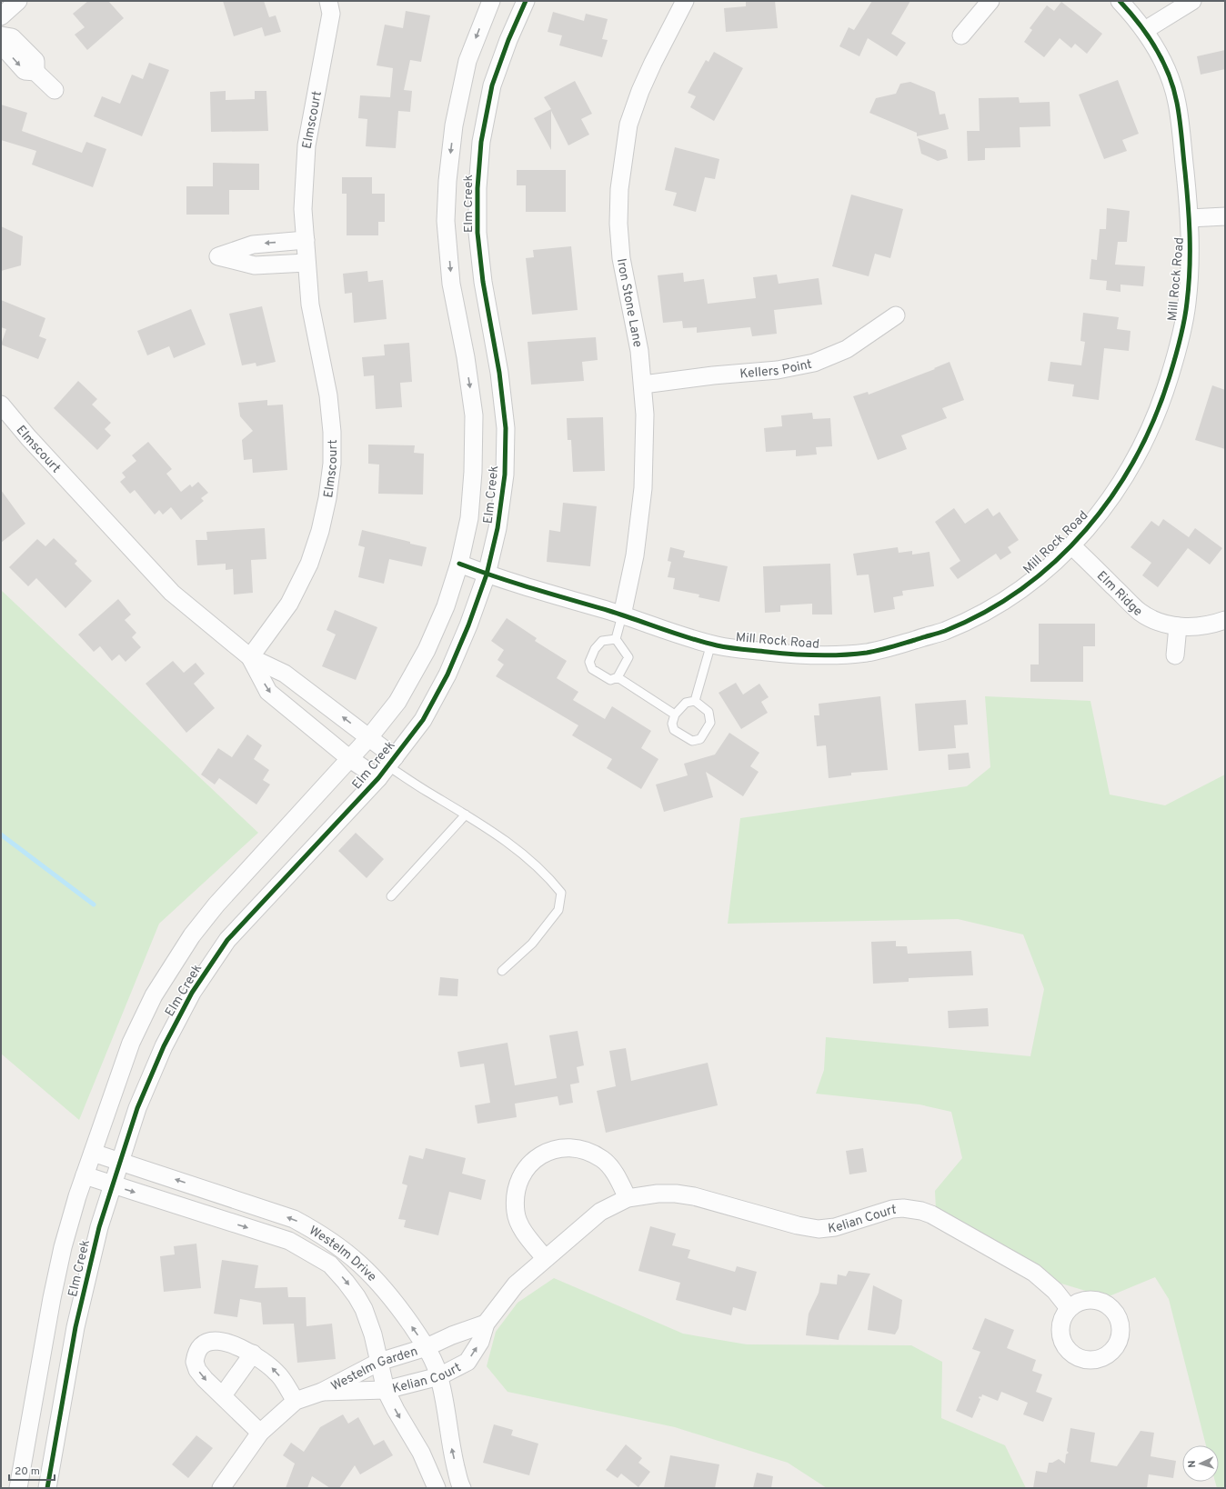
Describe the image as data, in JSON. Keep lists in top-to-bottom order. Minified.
{"streets":{"street":["Elmscourt","Elm Creek","Mill Rock Road","Iron Stone Lane","Kellers Point","Elm Ridge","Kelian Court","Westelm Drive","Westelm Garden"]},"crossings":[["Elmscourt","Elm Creek"],["Elm Creek","Mill Rock Road"],["Elm Creek","Westelm Drive"],["Mill Rock Road","Iron Stone Lane"],["Mill Rock Road","Elm Ridge"],["Iron Stone Lane","Kellers Point"],["Kelian Court","Westelm Drive"],["Kelian Court","Westelm Garden"],["Westelm Drive","Westelm Garden"]],"scale_bar":"20 m","north":"left"}
